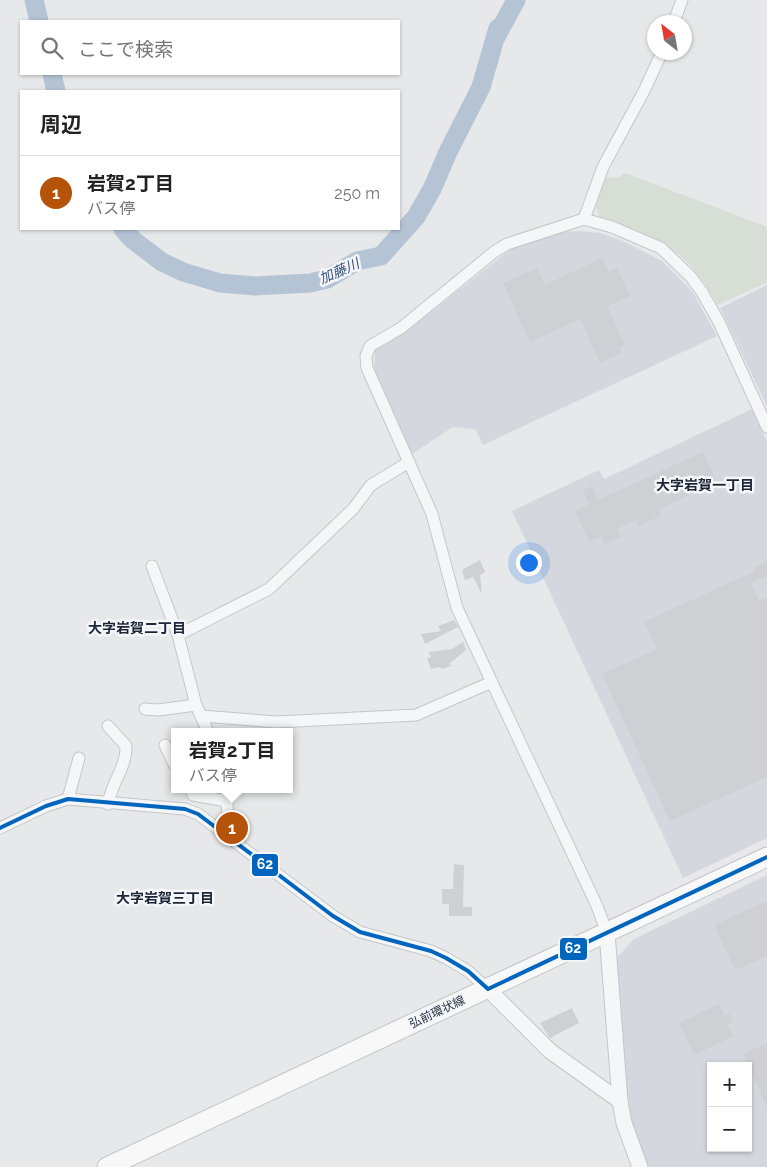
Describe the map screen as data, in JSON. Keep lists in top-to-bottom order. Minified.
{"streets":{"main road":["弘前環状線"]},"districts":["大字岩賀一丁目","大字岩賀二丁目","大字岩賀三丁目"],"water":["加藤川"],"lines":["transit line 62"],"north":"top left","page":{"search":"ここで検索","heading":"周辺","list":[{"mark":"1","name":"岩賀2丁目","note":"バス停","value":"250 m"}],"popup":["岩賀2丁目","バス停"],"pins":"1","map_buttons":["+","−"]}}
